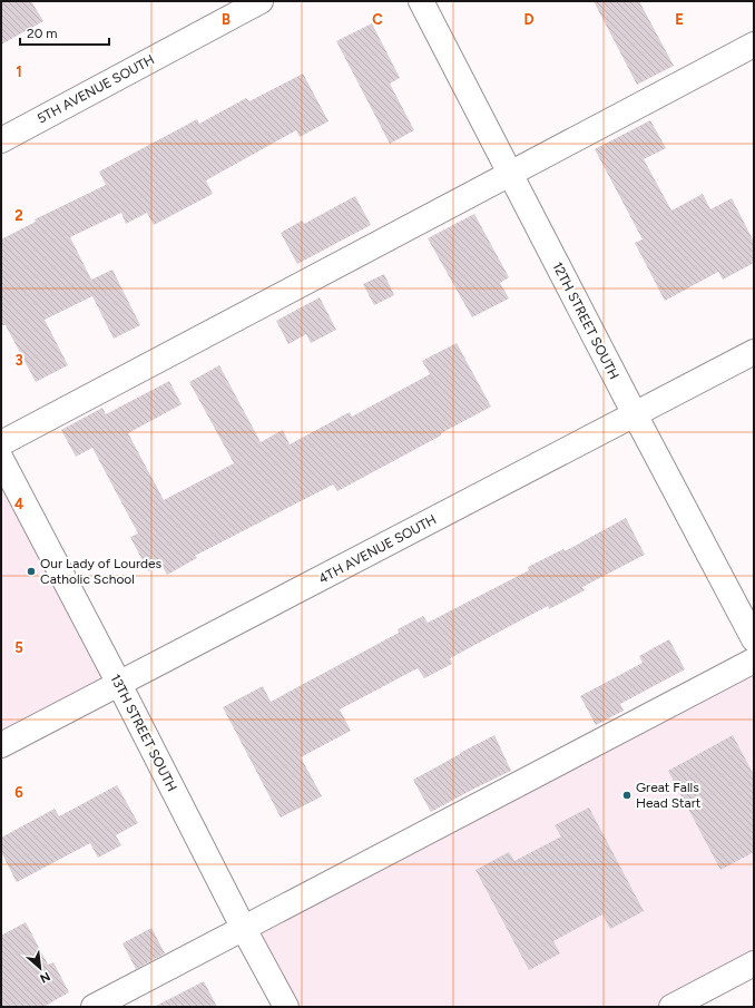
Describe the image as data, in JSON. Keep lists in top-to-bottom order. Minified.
{"streets":{"street":["5TH AVENUE SOUTH","12TH STREET SOUTH","4TH AVENUE SOUTH","13TH STREET SOUTH"]},"crossings":[["12TH STREET SOUTH","4TH AVENUE SOUTH"],["4TH AVENUE SOUTH","13TH STREET SOUTH"]],"places":["Our Lady of Lourdes Catholic School","Great Falls Head Start"],"scale_bar":"20 m","north":"bottom right","grid":{"columns":["B","C","D","E"],"rows":["1","2","3","4","5","6"]}}
